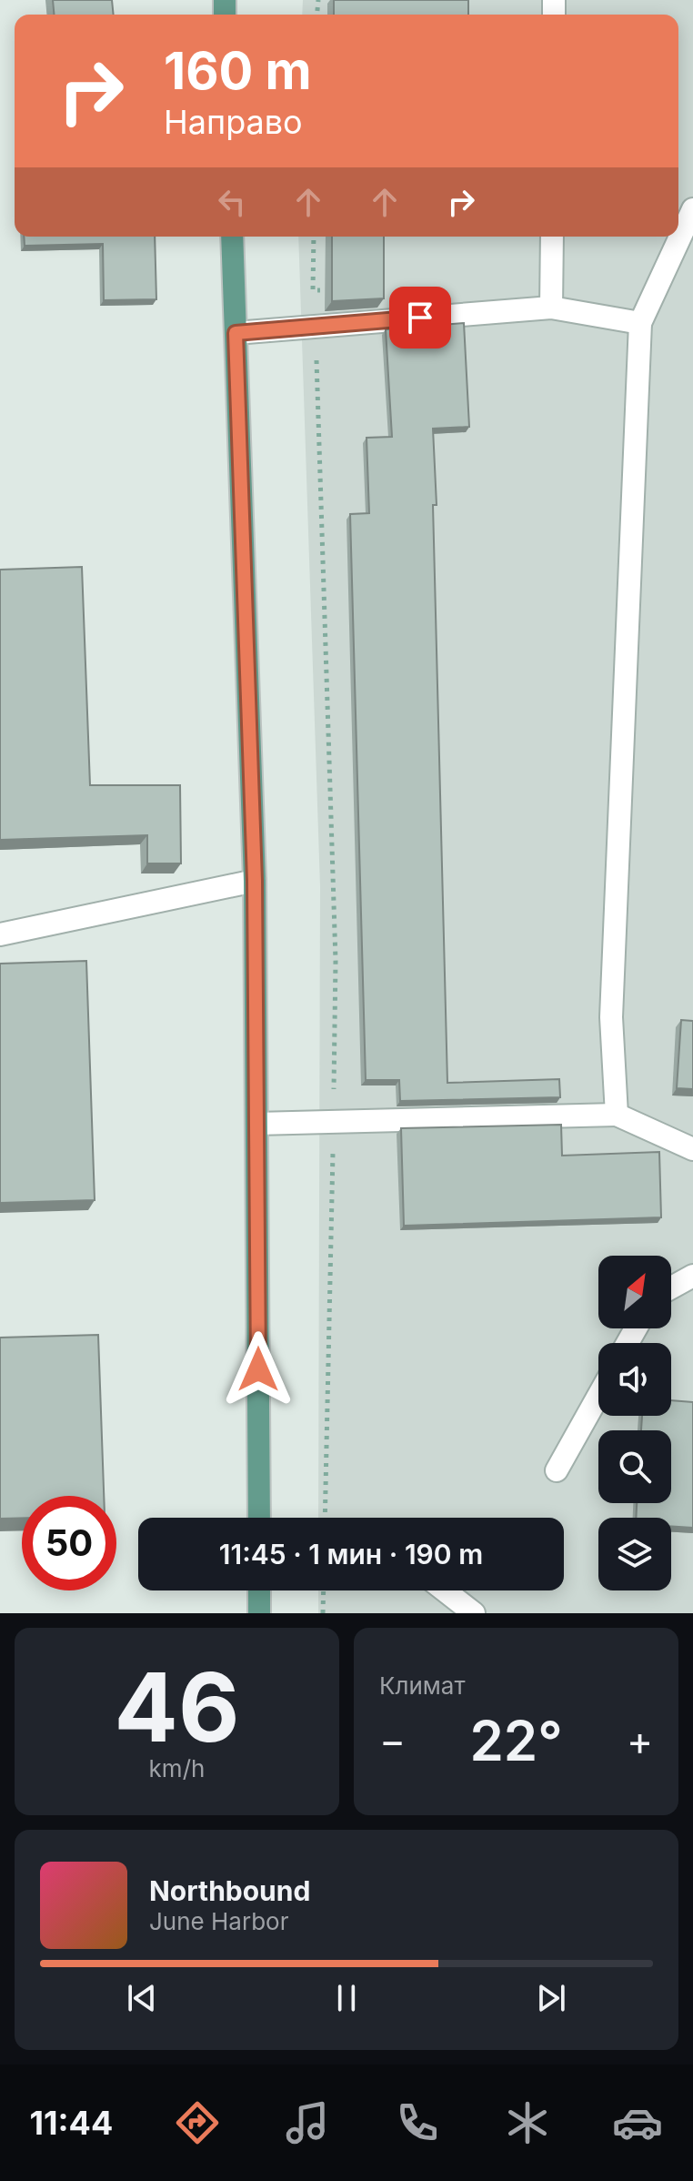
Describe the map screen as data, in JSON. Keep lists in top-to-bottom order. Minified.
{"north":"top right","page":{"turn":["160 m","Направо"],"limit":"50","trip":"11:45 · 1 мин · 190 m","tile":[["46","km/h"],"Климат"],"heat":["−","22°","+"],"song":["Northbound","June Harbor"],"tabs":"11:44"}}
